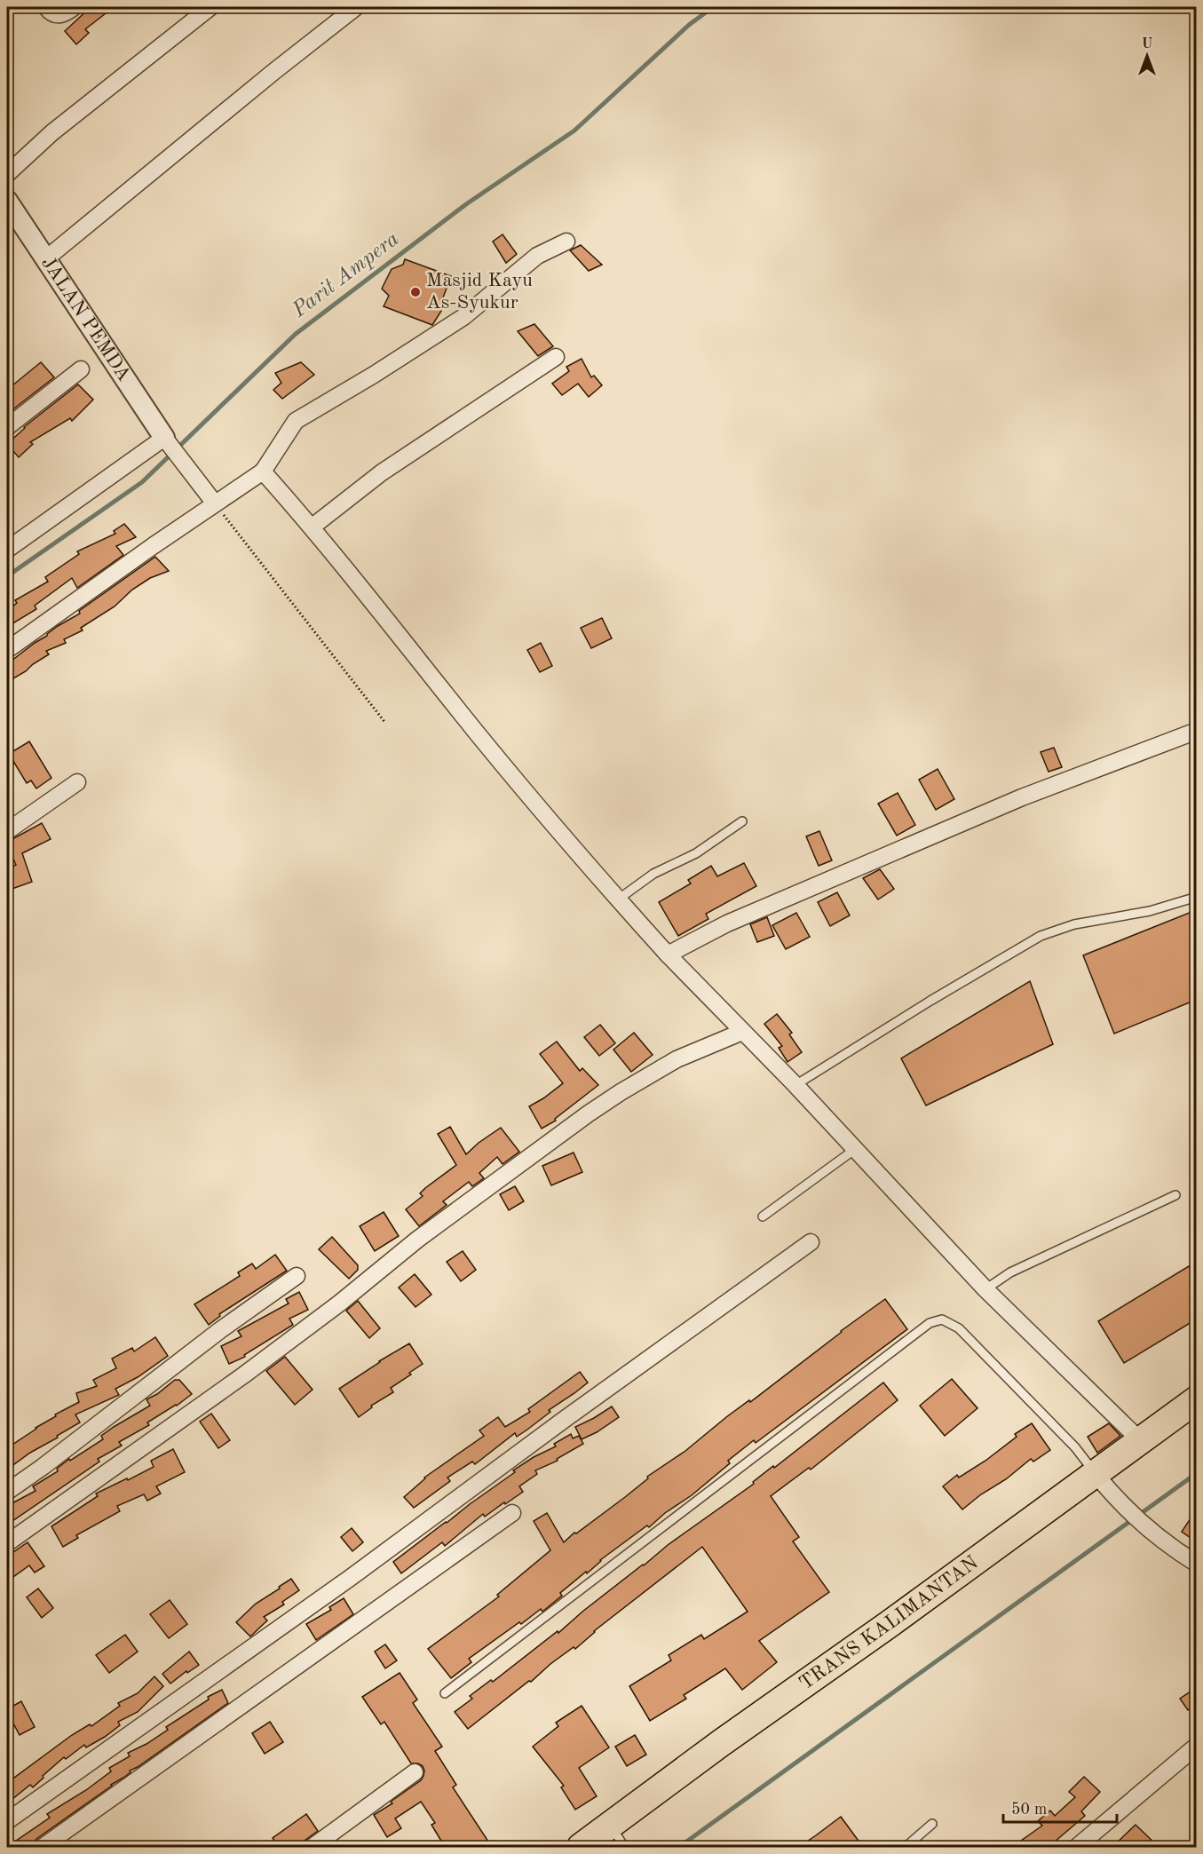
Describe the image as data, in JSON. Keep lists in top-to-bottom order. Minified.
{"streets":{"highway":["TRANS KALIMANTAN"],"street":["JALAN PEMDA"]},"water":["Parit Ampera"],"places":["Masjid Kayu As-Syukur"],"scale_bar":"50 m","north":"top"}
